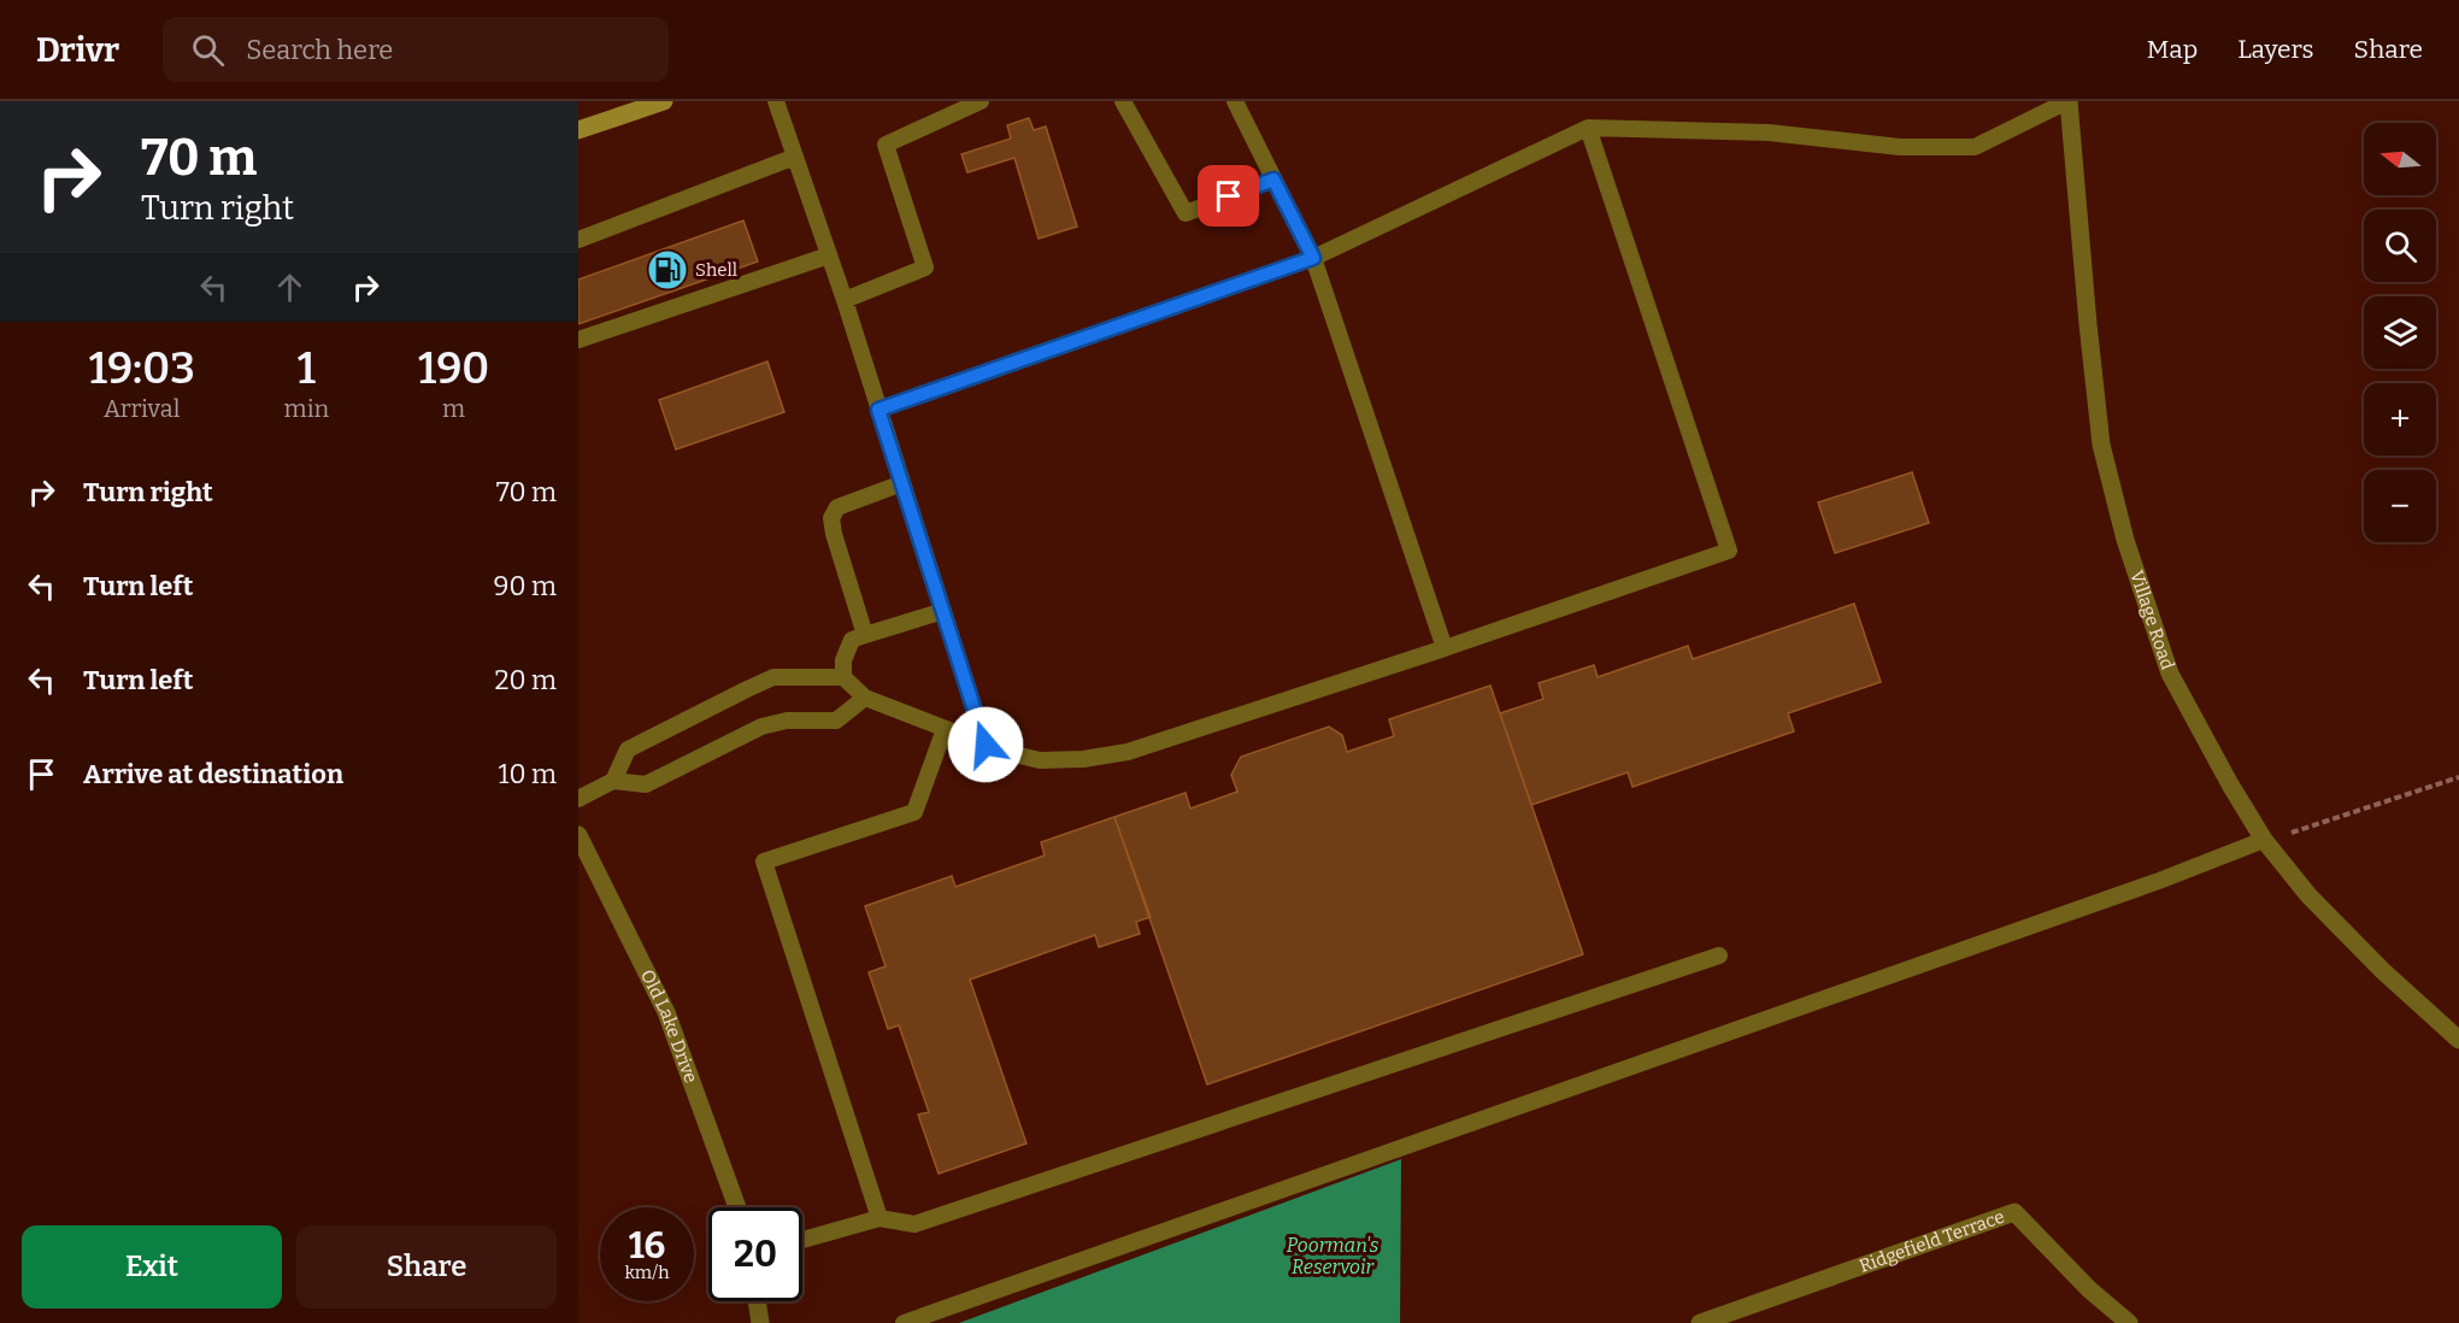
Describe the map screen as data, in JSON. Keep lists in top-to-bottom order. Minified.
{"streets":{"street":["Village Road","Old Lake Drive","Ridgefield Terrace"]},"water":["Poorman's Reservoir"],"places":{"fuel station":["Shell"]},"north":"left","page":{"header":"Drivr","search":"Search here","nav":["Map","Layers","Share"],"turn":["70 m","Turn right"],"map_buttons":["+","−"],"eta":["19:03","Arrival","1","min","190","m"],"list":[{"name":"Turn right","value":"70 m"},{"name":"Turn left","value":"90 m"},{"name":"Turn left","value":"20 m"},{"name":"Arrive at destination","value":"10 m"}],"speed":"16 km/h","limit":"20","buttons":["Exit","Share"]}}
